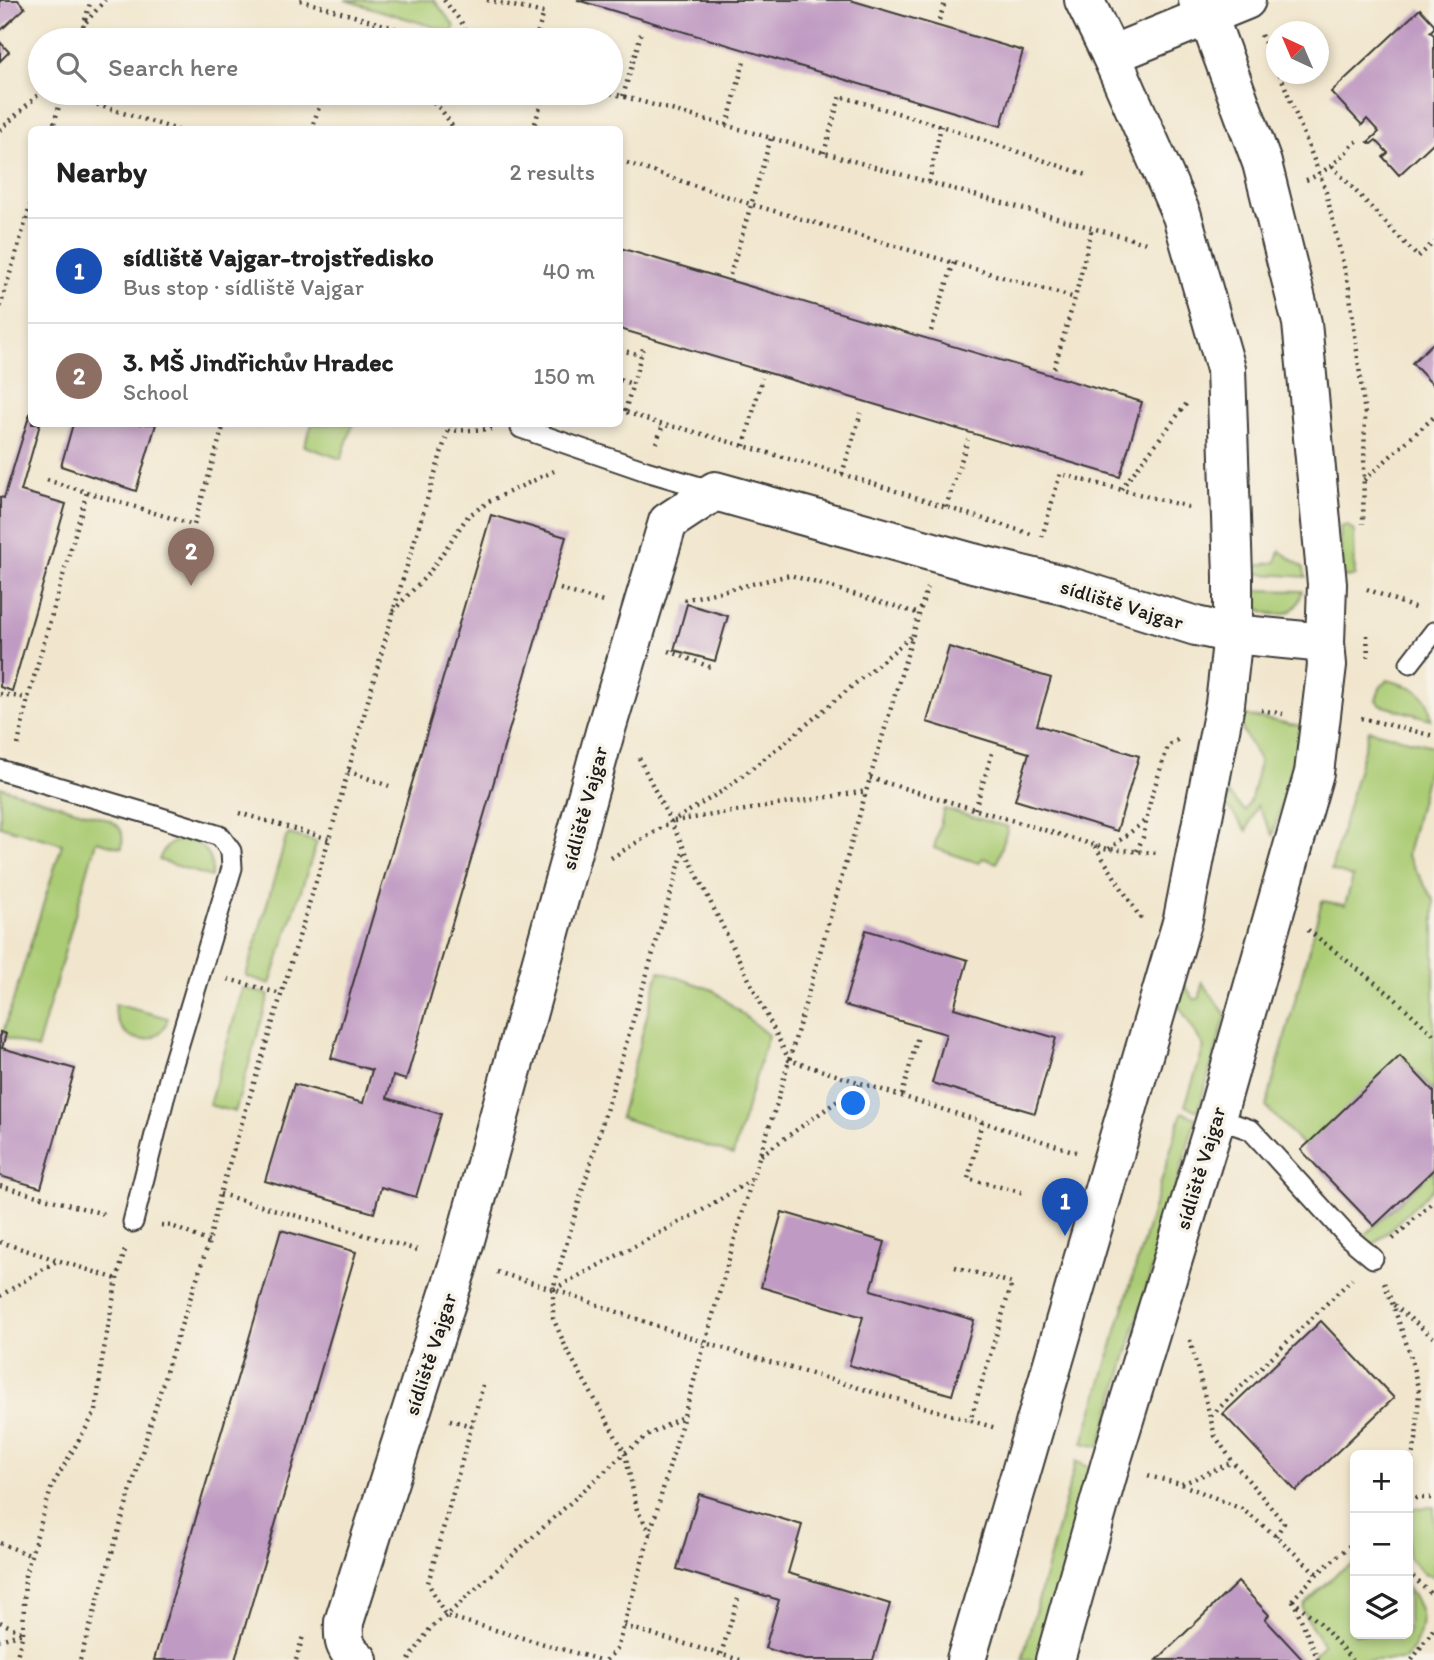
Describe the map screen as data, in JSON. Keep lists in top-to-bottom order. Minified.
{"streets":{"street":["sídliště Vajgar"]},"north":"top left","page":{"search":"Search here","heading":["Nearby","2 results"],"list":[{"mark":"1","name":"sídliště Vajgar-trojstředisko","note":"Bus stop · sídliště Vajgar","value":"40 m"},{"mark":"2","name":"3. MŠ Jindřichův Hradec","note":"School","value":"150 m"}],"pins":["2","1"],"map_buttons":["+","−"]}}
